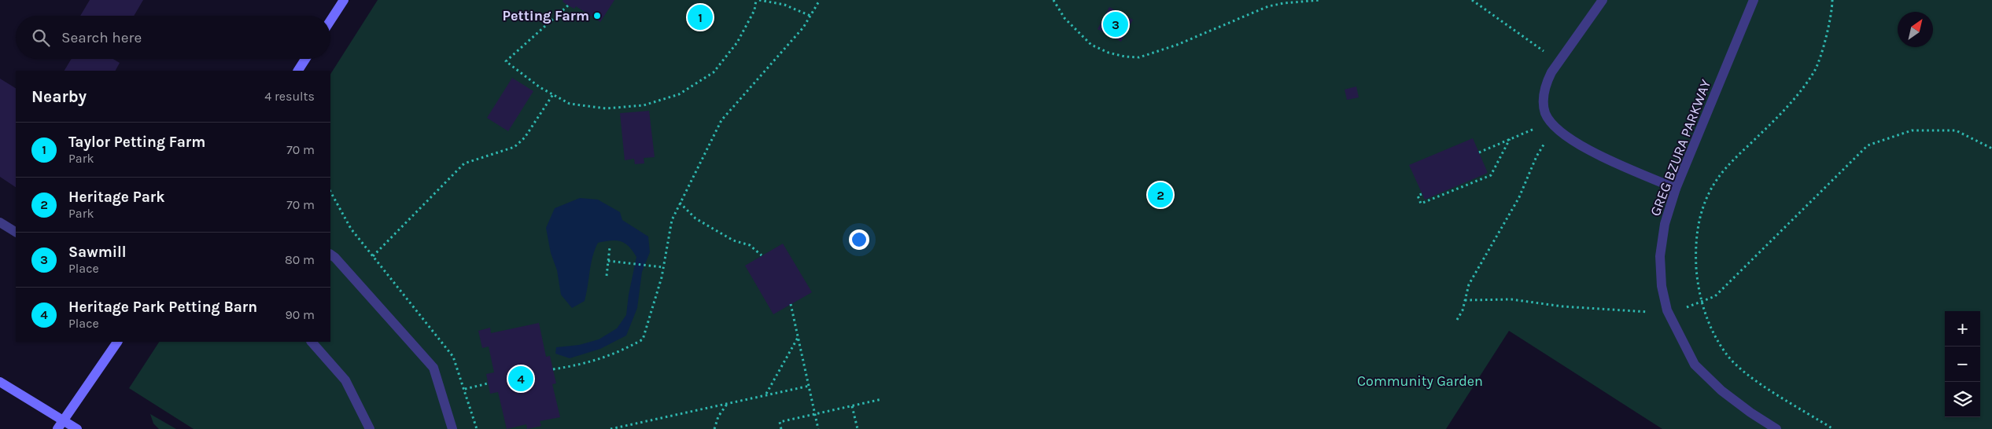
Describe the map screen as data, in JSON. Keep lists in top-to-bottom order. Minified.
{"streets":{"street":["GREG BZURA PARKWAY"]},"parks":["Community Garden"],"places":["Petting Farm"],"north":"top right","page":{"pins":["1","3","2","4"],"search":"Search here","heading":["Nearby","4 results"],"list":[{"mark":"1","name":"Taylor Petting Farm","note":"Park","value":"70 m"},{"mark":"2","name":"Heritage Park","note":"Park","value":"70 m"},{"mark":"3","name":"Sawmill","note":"Place","value":"80 m"},{"mark":"4","name":"Heritage Park Petting Barn","note":"Place","value":"90 m"}],"map_buttons":["+","−"]}}
